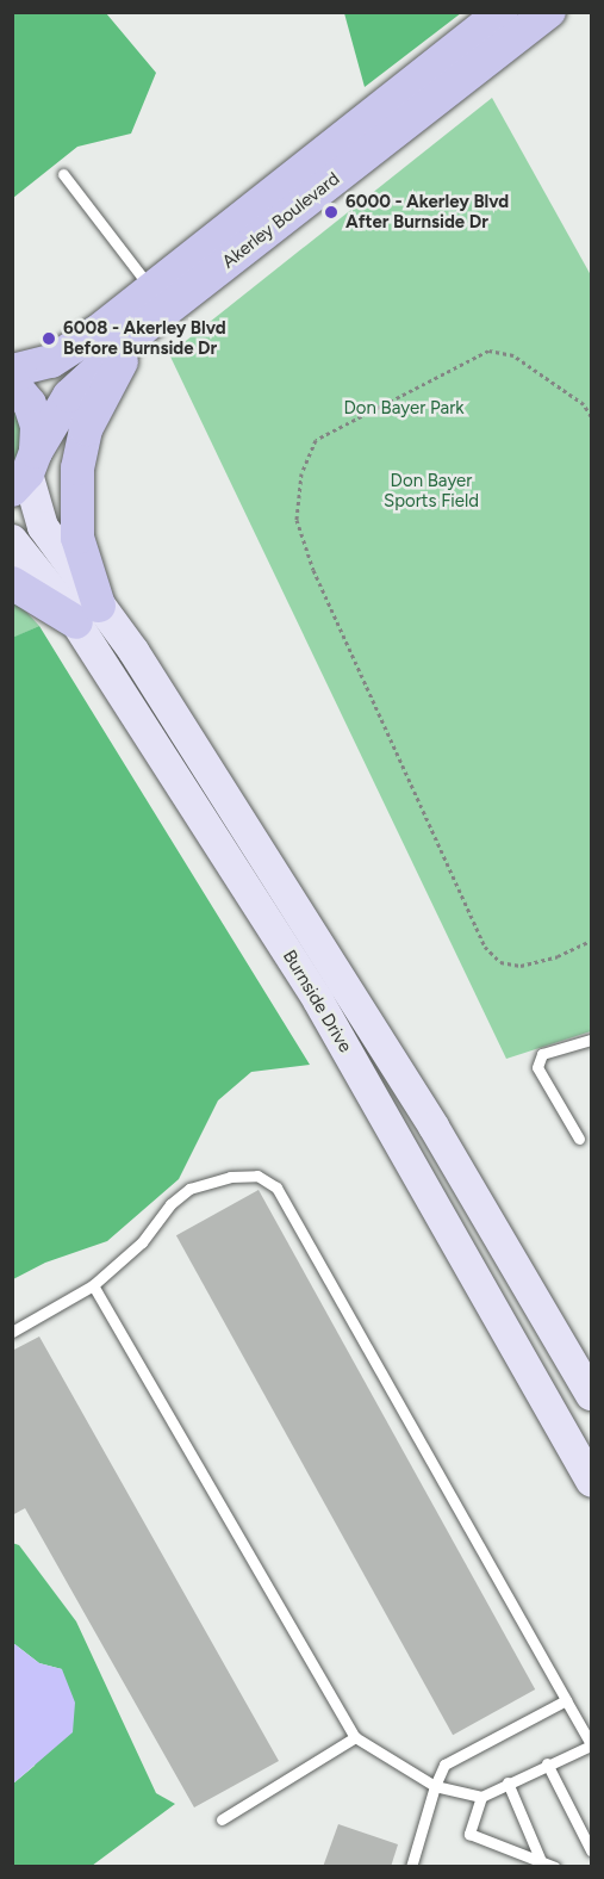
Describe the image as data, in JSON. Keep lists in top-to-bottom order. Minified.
{"streets":{"main road":["Akerley Boulevard","Burnside Drive"]},"crossings":[["Akerley Boulevard","Burnside Drive"]],"parks":["Don Bayer Park","Don Bayer Sports Field"],"places":["6000 - Akerley Blvd After Burnside Dr","6008 - Akerley Blvd Before Burnside Dr"]}
